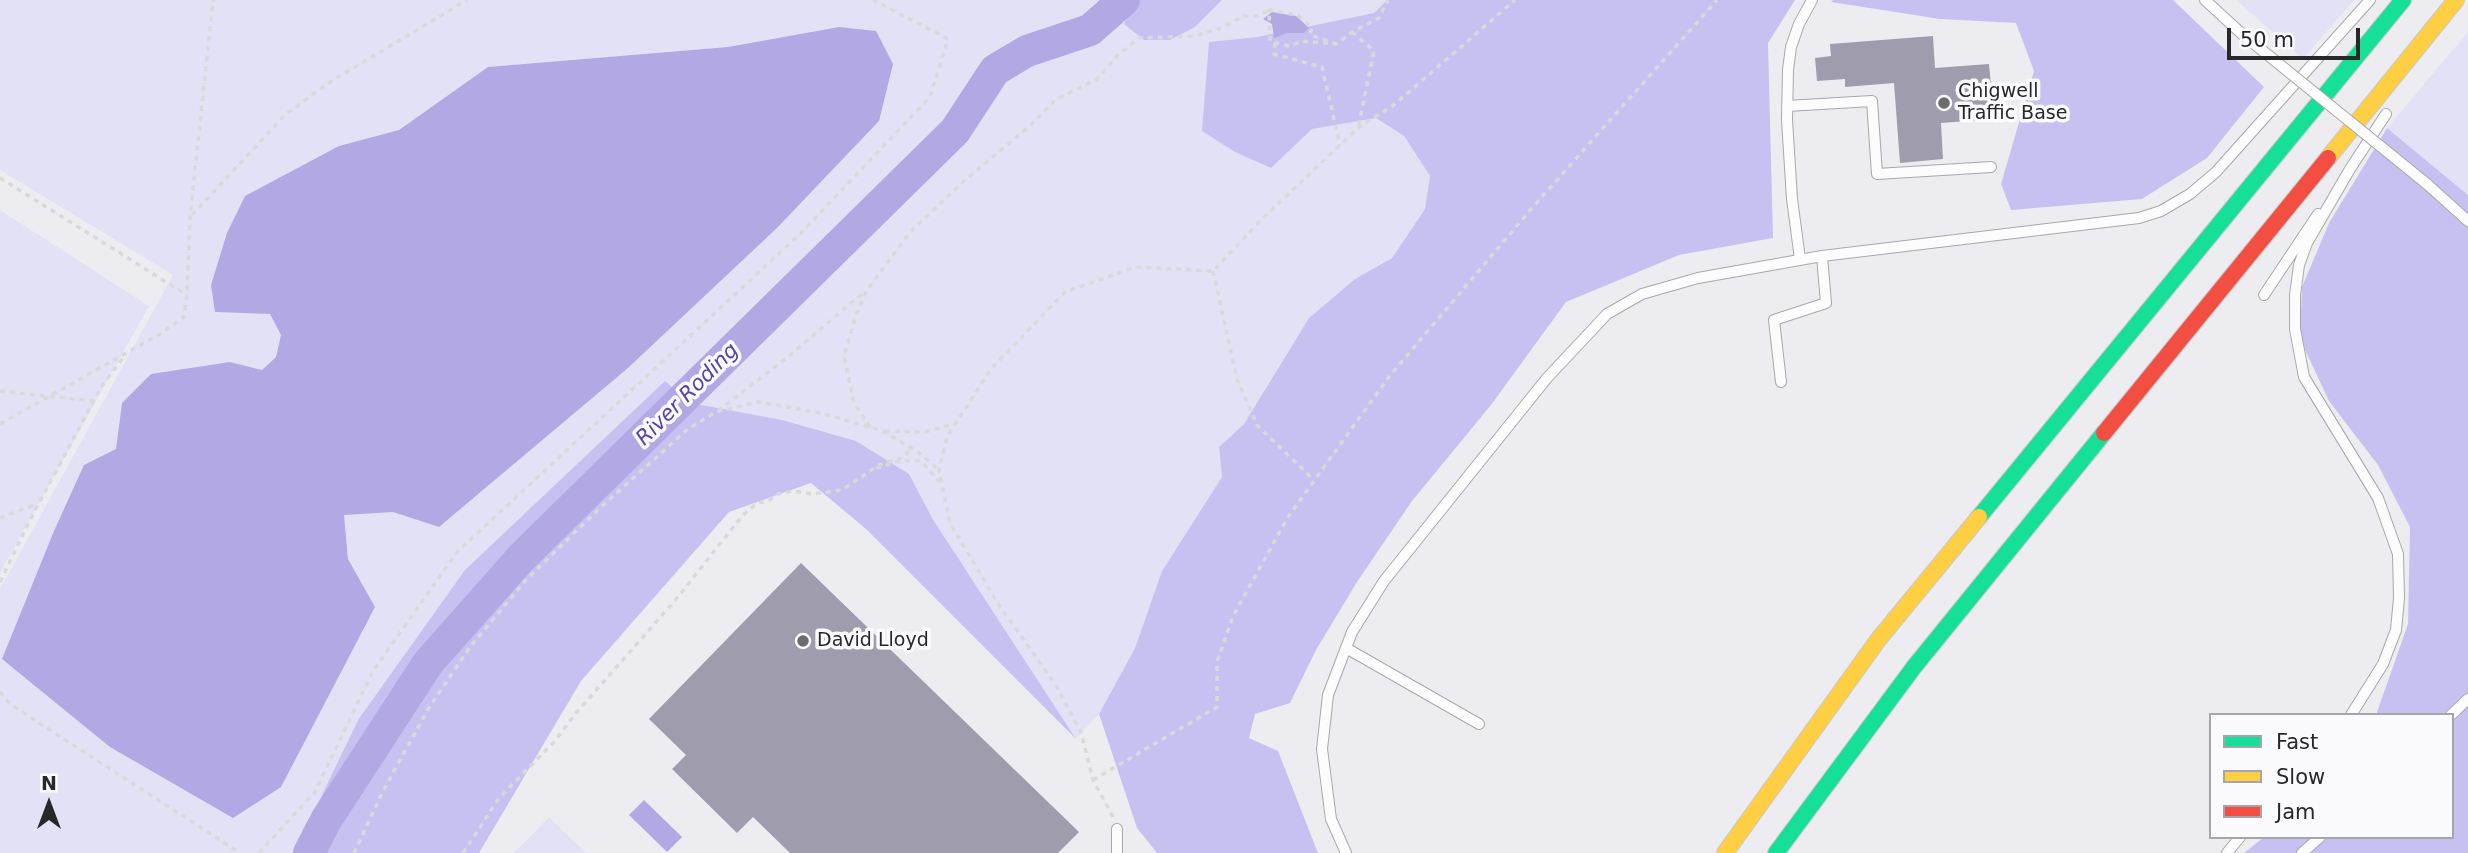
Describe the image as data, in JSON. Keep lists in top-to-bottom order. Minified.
{"water":["River Roding"],"places":["Chigwell Traffic Base","David Lloyd"],"legend":["Fast","Slow","Jam"],"scale_bar":"50 m","north":"top"}
